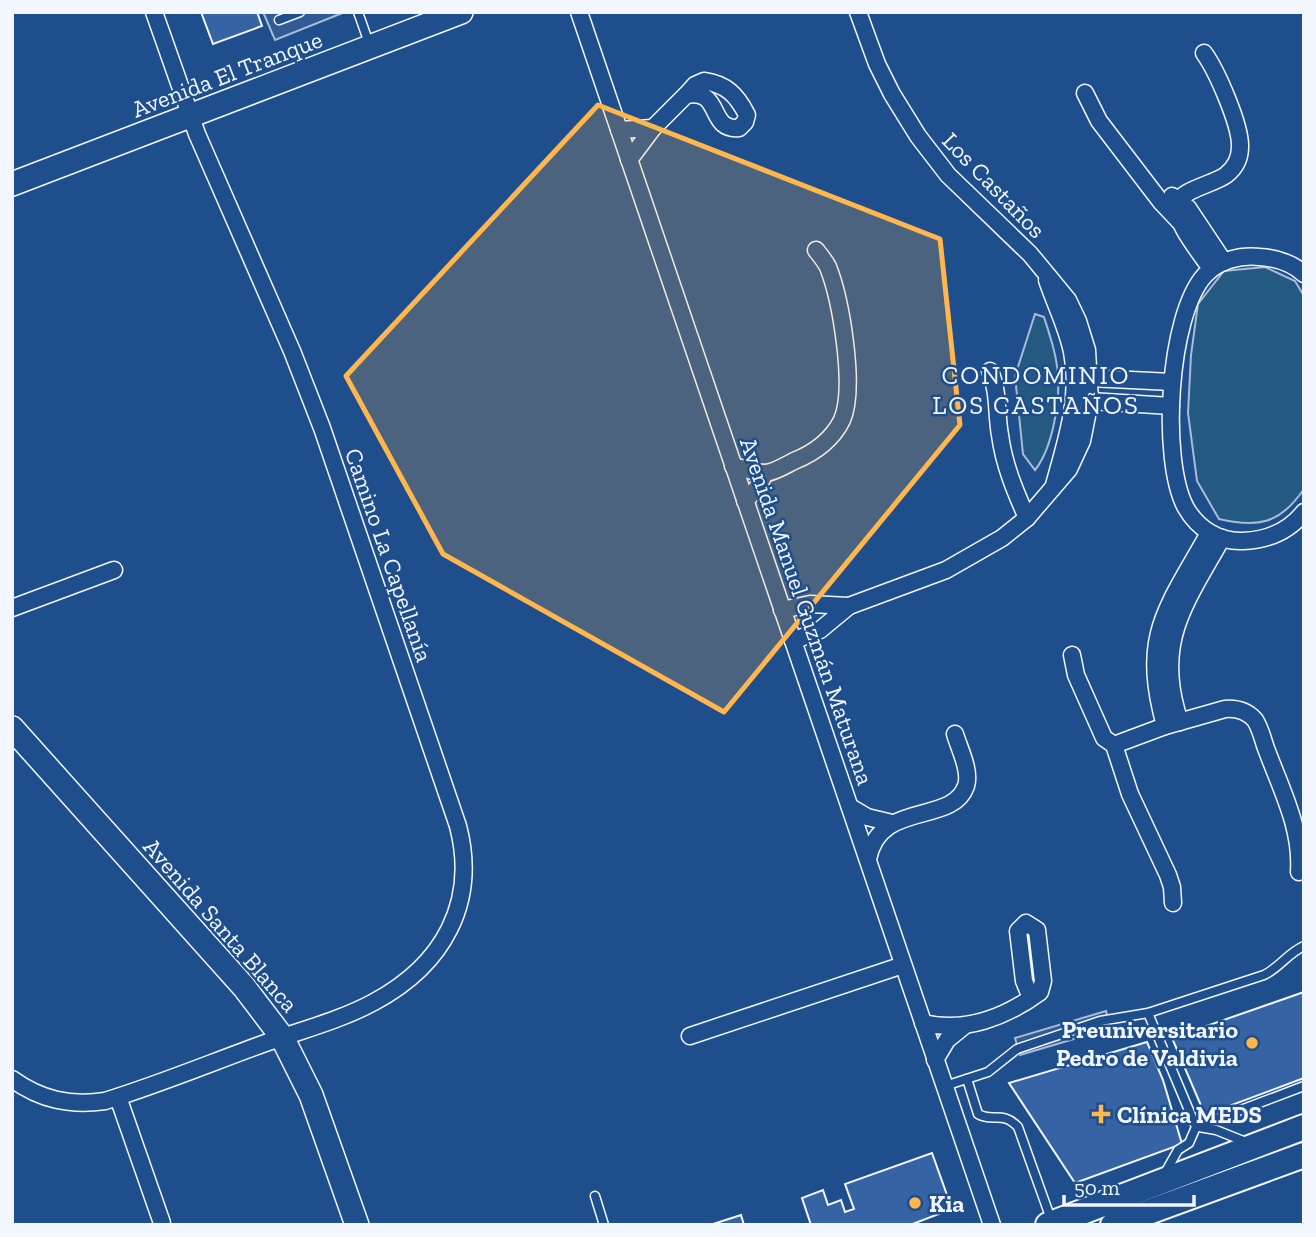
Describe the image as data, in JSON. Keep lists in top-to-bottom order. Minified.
{"streets":{"main road":["Avenida El Tranque","Avenida Santa Blanca"],"street":["Los Castaños","Camino La Capellanía","Avenida Manuel Guzmán Maturana"]},"crossings":[["Avenida El Tranque","Camino La Capellanía"],["Los Castaños","Avenida Manuel Guzmán Maturana"],["Camino La Capellanía","Avenida Santa Blanca"]],"districts":["CONDOMINIO LOS CASTAÑOS"],"places":{"other":["Preuniversitario Pedro de Valdivia","Kia"],"health":["Clínica MEDS"]},"scale_bar":"50 m"}
